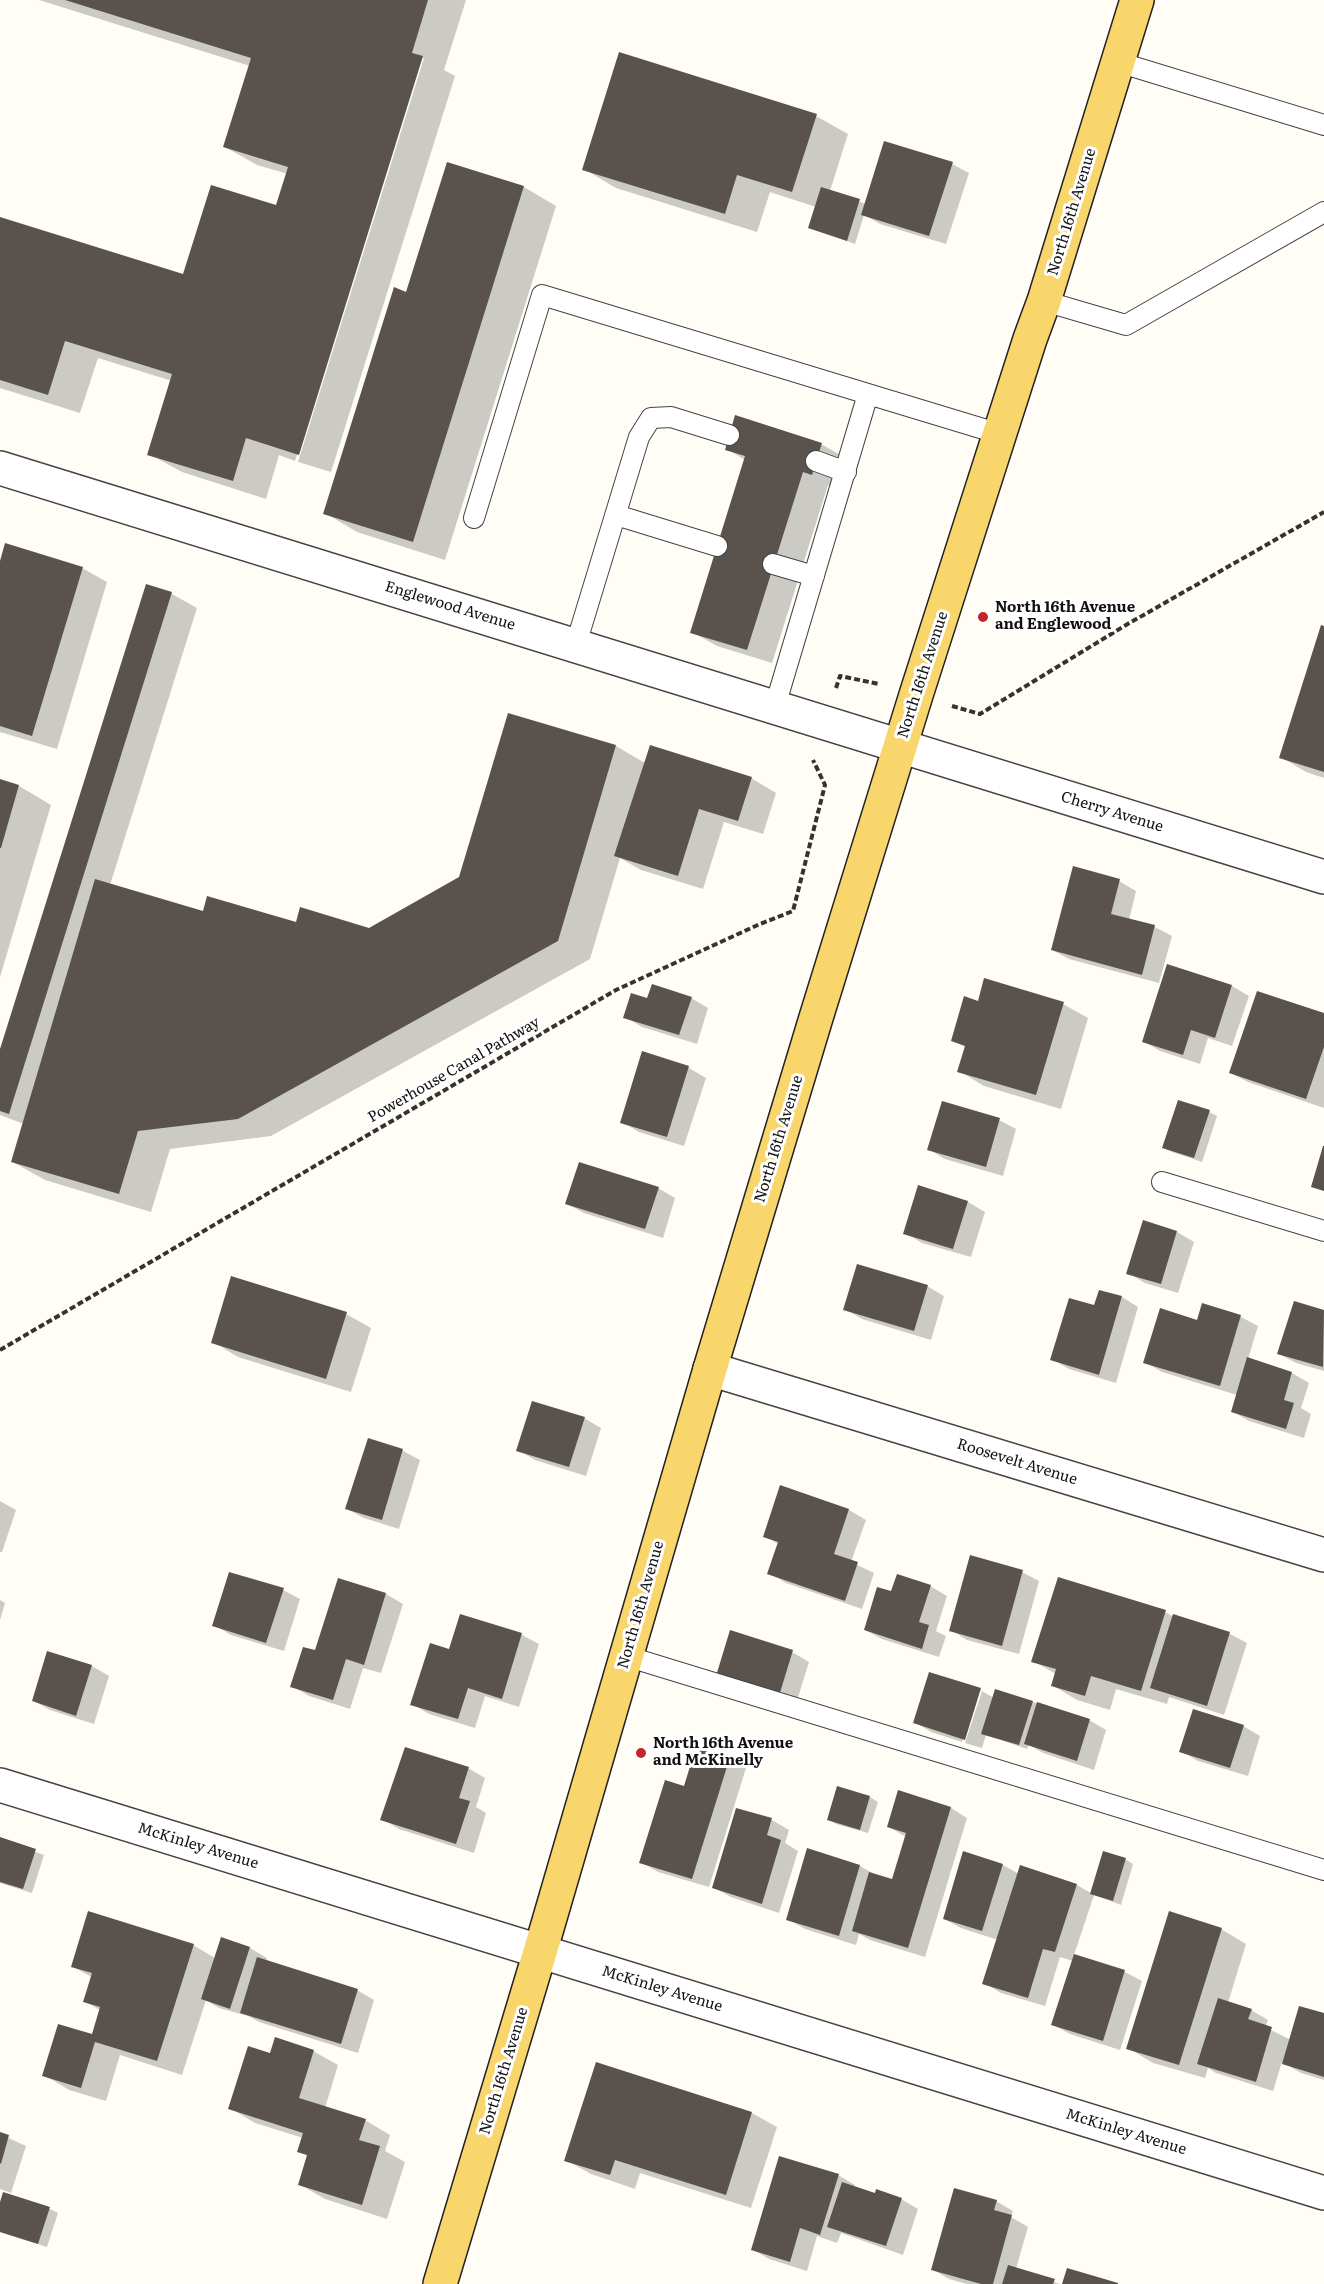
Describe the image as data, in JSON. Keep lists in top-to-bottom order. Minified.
{"streets":{"main road":["North 16th Avenue"],"street":["Englewood Avenue","Cherry Avenue","Roosevelt Avenue","McKinley Avenue"],"path":["Powerhouse Canal Pathway"]},"crossings":[["North 16th Avenue","Englewood Avenue"],["North 16th Avenue","Cherry Avenue"],["North 16th Avenue","Roosevelt Avenue"],["North 16th Avenue","McKinley Avenue"],["Englewood Avenue","Cherry Avenue"]],"places":["North 16th Avenue and Englewood","North 16th Avenue and McKinelly"]}
